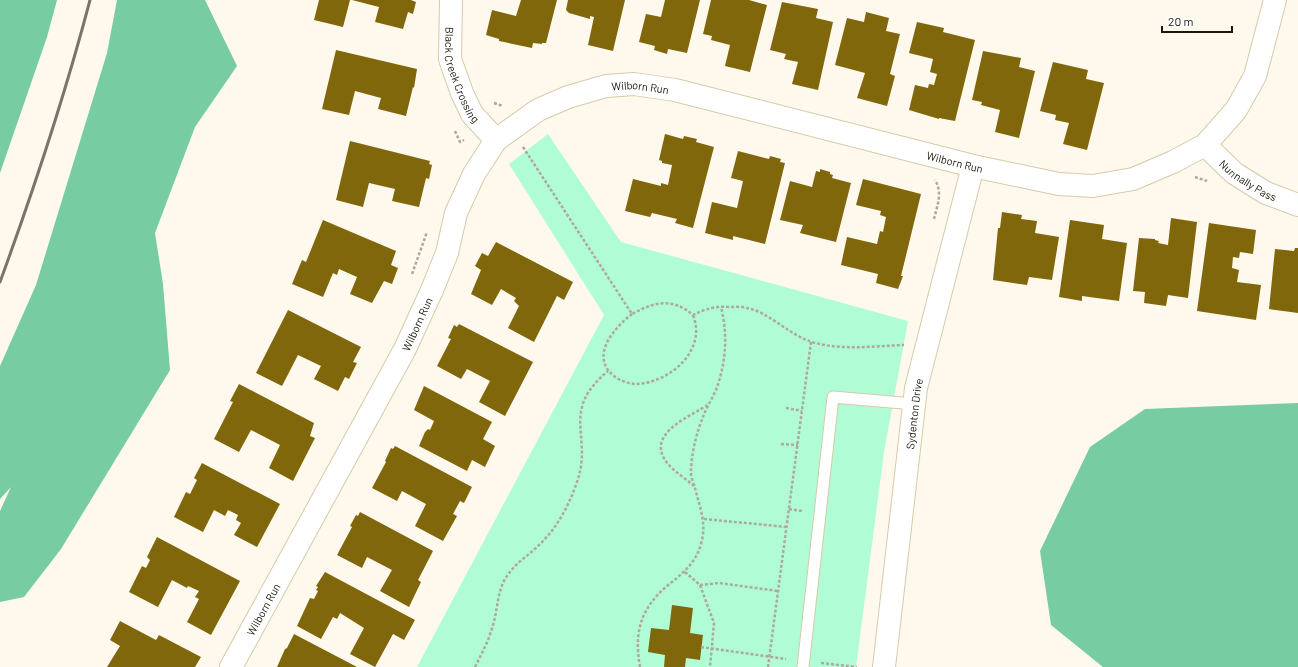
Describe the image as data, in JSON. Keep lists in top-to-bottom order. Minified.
{"streets":{"street":["Black Creek Crossing","Wilborn Run","Nunnally Pass","Sydenton Drive"]},"crossings":[["Black Creek Crossing","Wilborn Run"],["Wilborn Run","Nunnally Pass"],["Wilborn Run","Sydenton Drive"]],"scale_bar":"20 m"}
